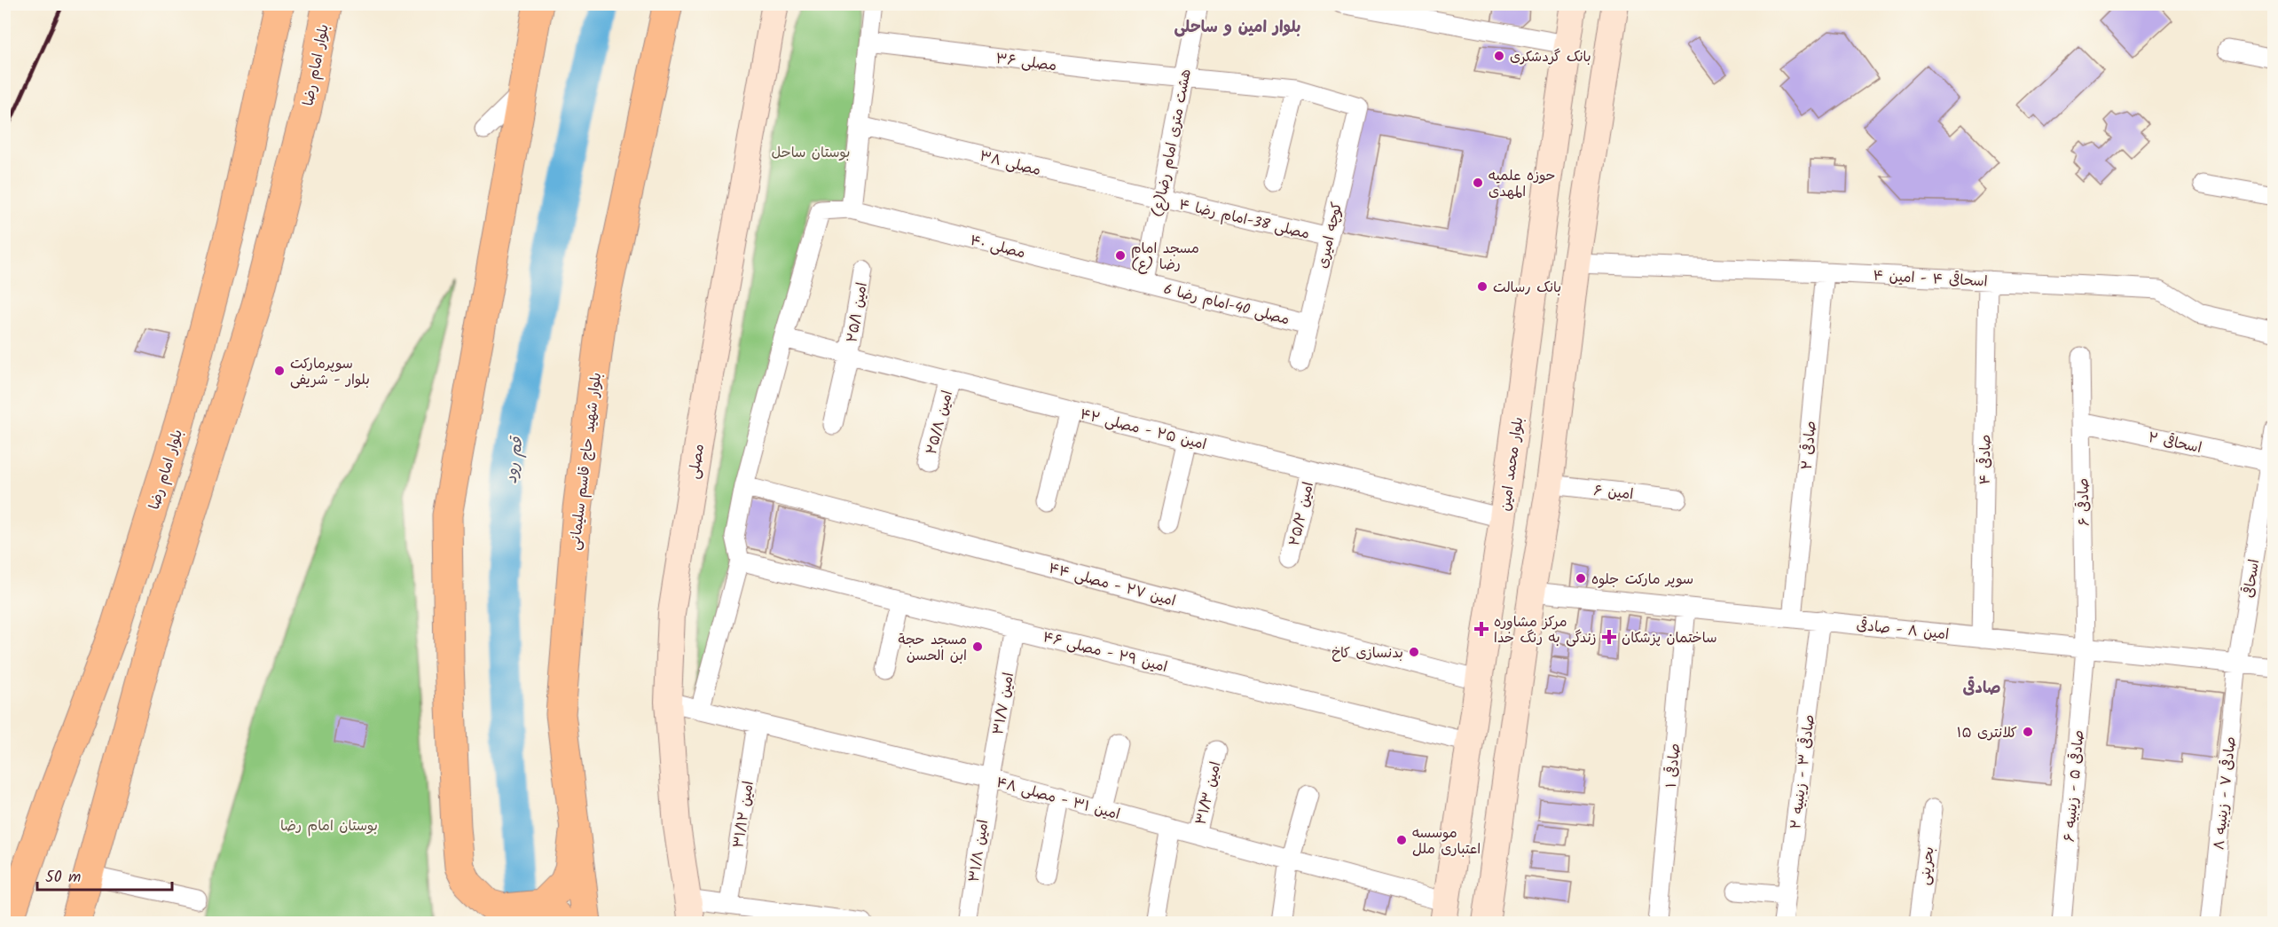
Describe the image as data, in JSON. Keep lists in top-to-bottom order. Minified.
{"streets":{"main road":["بلوار امام رضا","بلوار شهید حاج قاسم سلیمانی","مصلی","بلوار محمد امین"],"street":["مصلی ۳۶","هشت متری امام رضا(ع)","مصلی ۳۸","مصلی 38-امام رضا ۴","کوچه امیری","مصلی ۴۰","اسحاقی ۴ - امین ۴","مصلی 40-امام رضا 6","امین ۲۵/۱","امین ۲۵/۸","امین ۲۵ - مصلی ۴۲","اسحاقی ۲","صادقی ۲","صادقی ۴","امین ۶","صادقی ۶","امین ۲۵/۲","اسحاقی","امین ۲۷ - مصلی ۴۴","امین ۸ - صادقی","امین ۲۹ - مصلی ۴۶","امین ۳۱/۷","صادقی ۱","صادقی ۳ - زینبیه ۲","صادقی ۵ - زینبیه ۶","امین ۳۱/۳","صادقی ۷ - زینبیه ۸","امین ۳۱ - مصلی ۴۸","امین ۳۱/۱۲","امین ۳۱/۸","بحرینی"]},"crossings":[["مصلی ۳۶","هشت متری امام رضا(ع)"],["مصلی ۳۶","کوچه امیری"],["هشت متری امام رضا(ع)","مصلی ۳۸"],["هشت متری امام رضا(ع)","مصلی 38-امام رضا ۴"],["هشت متری امام رضا(ع)","مصلی ۴۰"],["هشت متری امام رضا(ع)","مصلی 40-امام رضا 6"],["مصلی ۳۸","مصلی 38-امام رضا ۴"],["مصلی 38-امام رضا ۴","کوچه امیری"],["کوچه امیری","مصلی 40-امام رضا 6"],["مصلی ۴۰","مصلی 40-امام رضا 6"],["مصلی ۴۰","امین ۲۵ - مصلی ۴۲"],["اسحاقی ۴ - امین ۴","صادقی ۲"],["اسحاقی ۴ - امین ۴","صادقی ۴"],["امین ۲۵/۱","امین ۲۵ - مصلی ۴۲"],["امین ۲۵/۸","امین ۲۵ - مصلی ۴۲"],["امین ۲۵ - مصلی ۴۲","بلوار محمد امین"],["امین ۲۵ - مصلی ۴۲","امین ۲۵/۲"],["اسحاقی ۲","صادقی ۶"],["اسحاقی ۲","اسحاقی"],["صادقی ۲","امین ۸ - صادقی"],["صادقی ۴","امین ۸ - صادقی"],["مصلی","امین ۳۱ - مصلی ۴۸"],["بلوار محمد امین","امین ۲۷ - مصلی ۴۴"],["بلوار محمد امین","امین ۲۹ - مصلی ۴۶"],["بلوار محمد امین","امین ۳۱ - مصلی ۴۸"],["صادقی ۶","امین ۸ - صادقی"],["صادقی ۶","صادقی ۵ - زینبیه ۶"],["اسحاقی","امین ۸ - صادقی"],["اسحاقی","صادقی ۷ - زینبیه ۸"],["امین ۸ - صادقی","صادقی ۱"],["امین ۸ - صادقی","صادقی ۳ - زینبیه ۲"],["امین ۸ - صادقی","صادقی ۵ - زینبیه ۶"],["امین ۸ - صادقی","صادقی ۷ - زینبیه ۸"],["امین ۲۹ - مصلی ۴۶","امین ۳۱/۷"],["امین ۳۱/۷","امین ۳۱ - مصلی ۴۸"],["امین ۳۱/۷","امین ۳۱/۸"],["امین ۳۱/۳","امین ۳۱ - مصلی ۴۸"],["امین ۳۱ - مصلی ۴۸","امین ۳۱/۱۲"],["امین ۳۱ - مصلی ۴۸","امین ۳۱/۸"]],"districts":["بلوار امین و ساحلی","صادقی"],"water":["قم رود"],"parks":["بوستان ساحل","بوستان امام رضا"],"places":{"other":["بانک گردشکری","حوزه علمیه المهدی","مسجد امام رضا (ع)","بانک رسالت","سوپرمارکت بلوار - شریفی","سوپر مارکت جلوه","مسجد حجة ابن الحسن","بدنسازی کاخ","کلانتری ۱۵","موسسه اعتباری ملل"],"health":["مرکز مشاوره زندگی به رنگ خدا","ساختمان پزشکان"]},"scale_bar":"50 m"}
